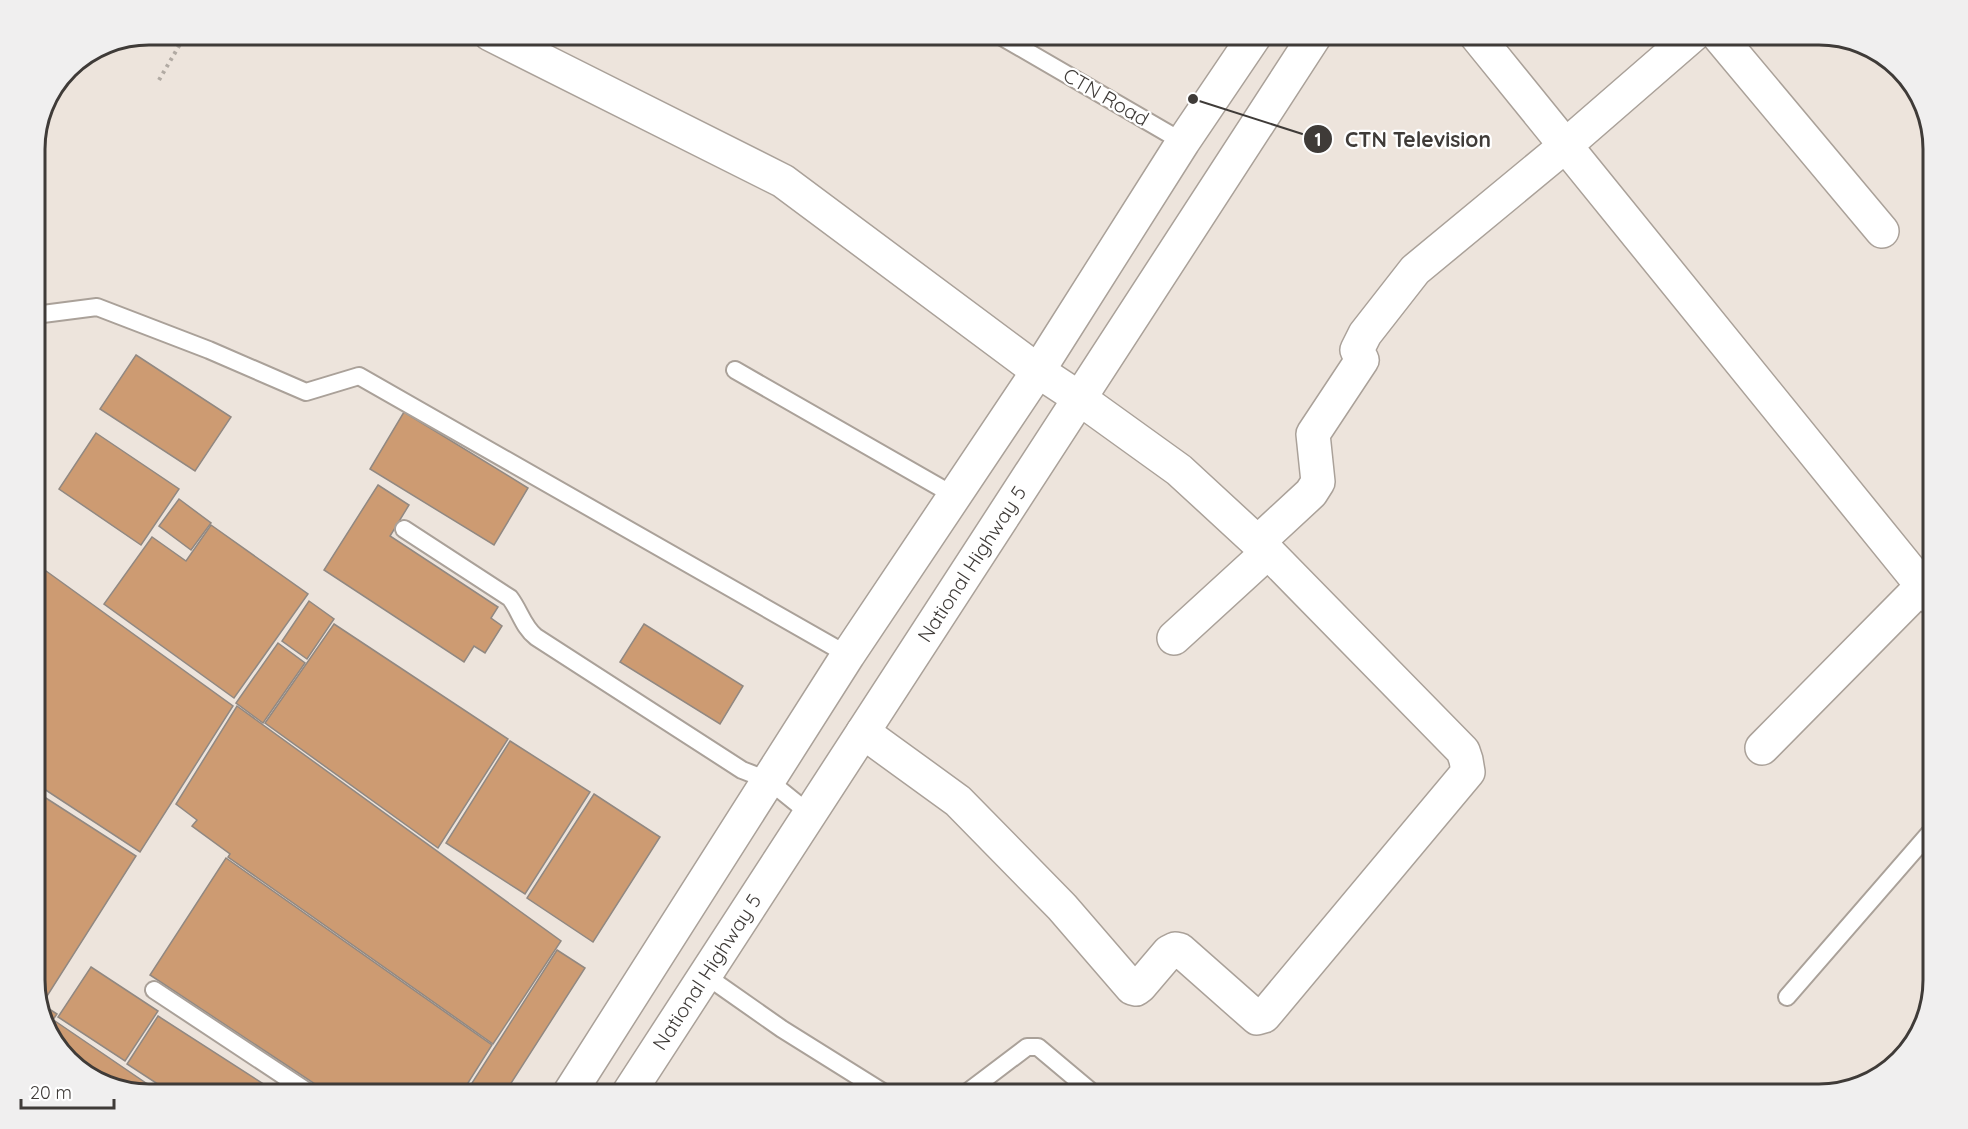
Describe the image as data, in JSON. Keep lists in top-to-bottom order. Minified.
{"streets":{"main road":["National Highway 5"],"lane":["CTN Road"]},"places":["CTN Television"],"scale_bar":"20 m"}
